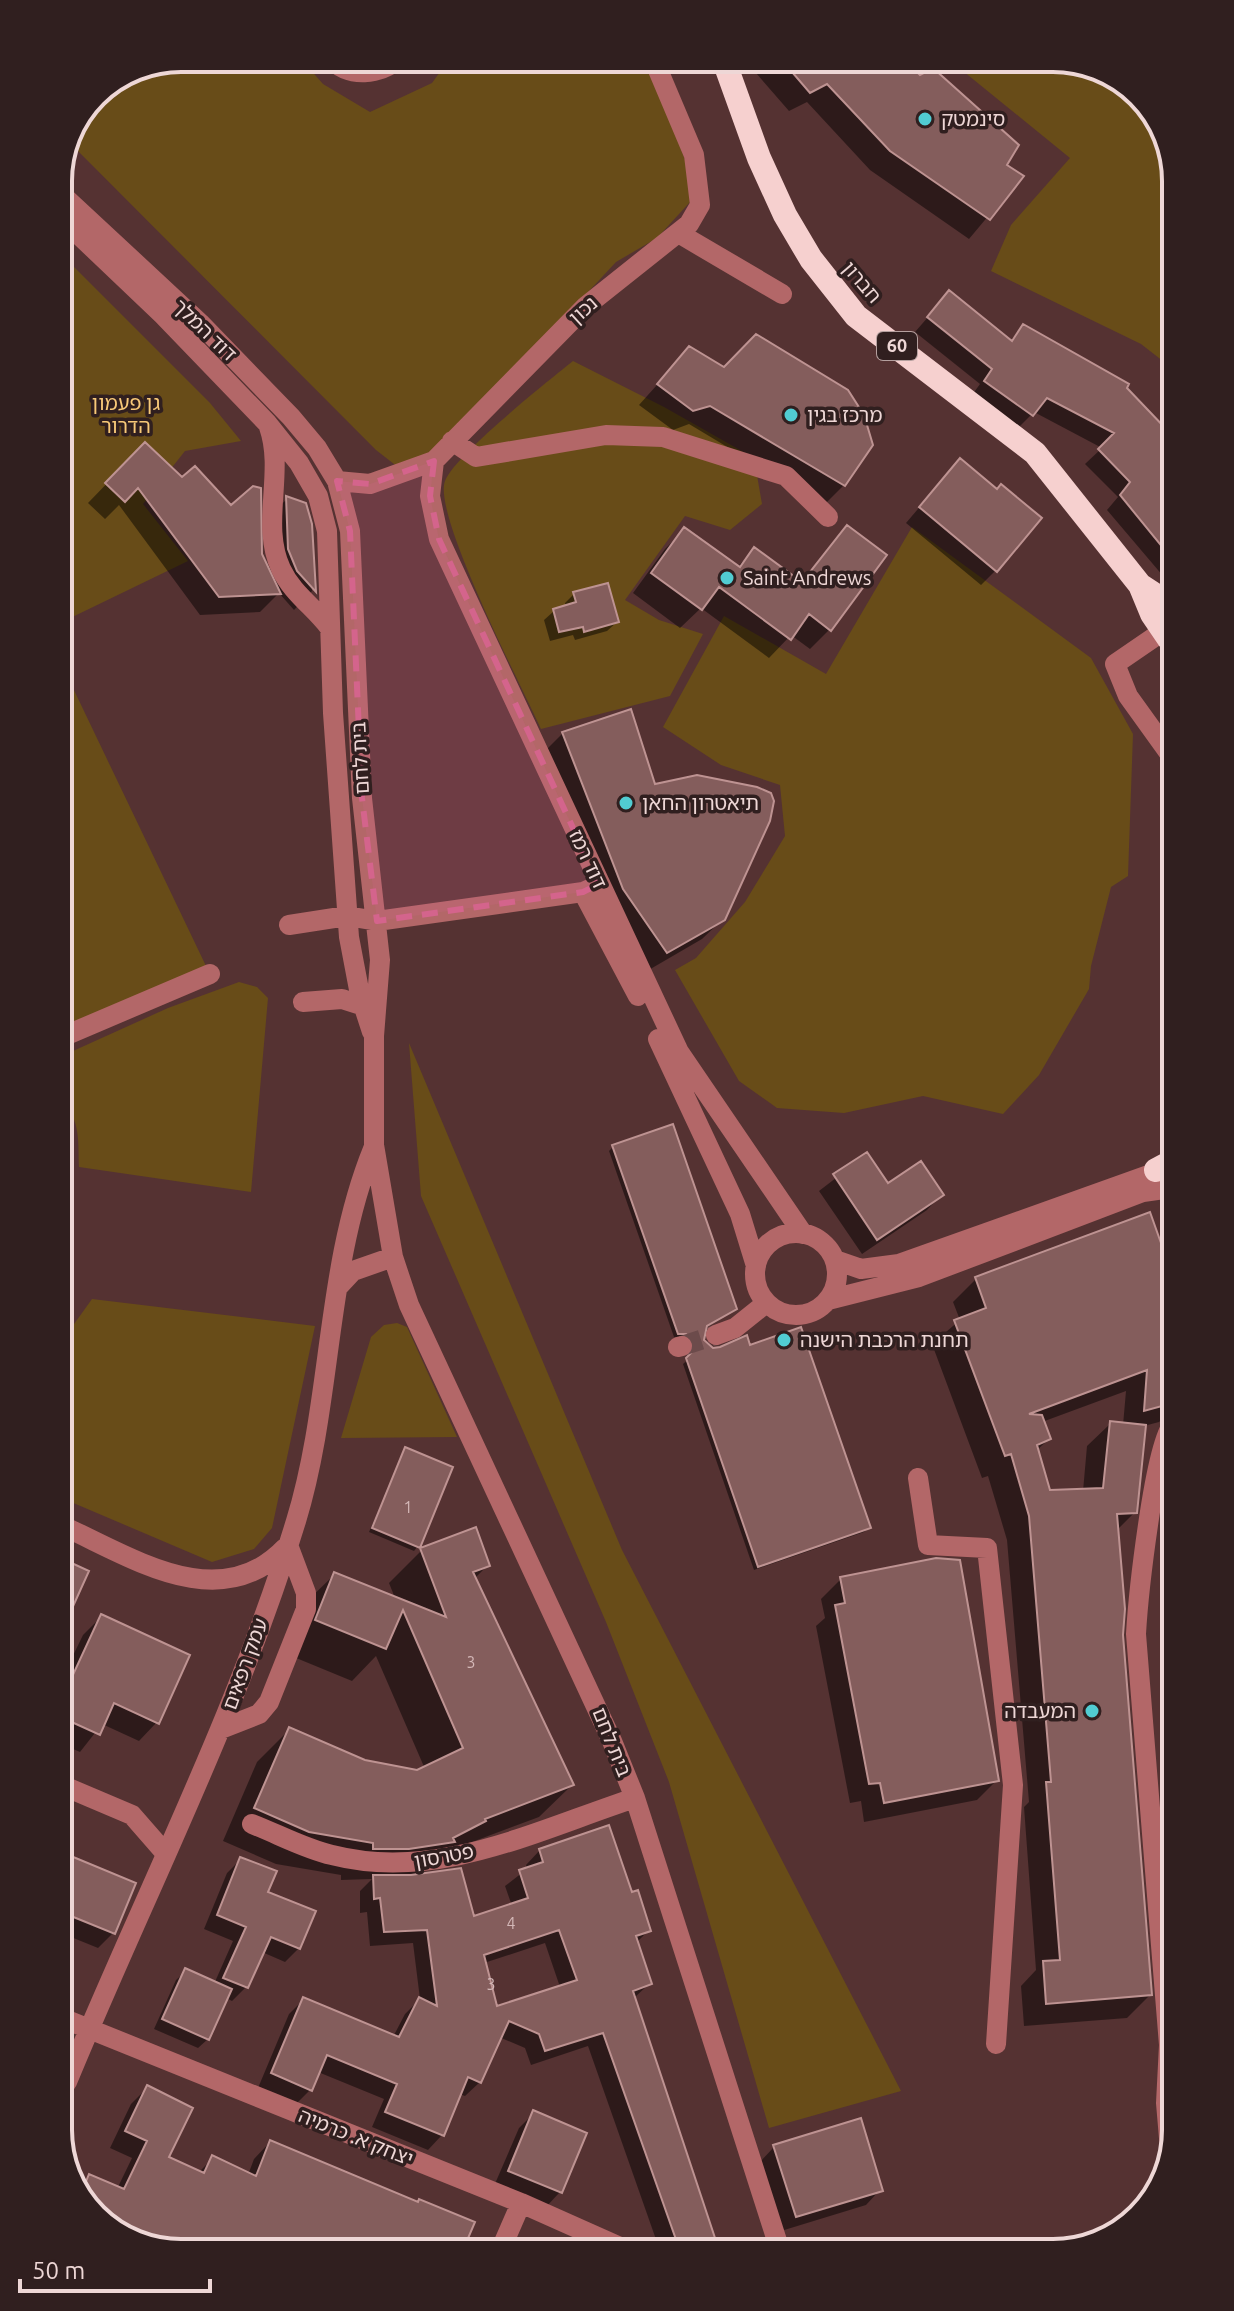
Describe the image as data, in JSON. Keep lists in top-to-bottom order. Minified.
{"streets":{"highway":["חברון","60"],"street":["נכון","דוד המלך","בית לחם","דוד רמז","עמק רפאים","פטרסון","יצחק א. כרמיה"]},"crossings":[["נכון","דוד המלך"],["נכון","בית לחם"],["נכון","דוד רמז"],["דוד המלך","בית לחם"],["בית לחם","עמק רפאים"],["בית לחם","פטרסון"],["עמק רפאים","יצחק א. כרמיה"]],"parks":["גן פעמון הדרור"],"places":["סינמטק","מרכז בגין","Saint Andrews","תיאטרון החאן","תחנת הרכבת הישנה","המעבדה"],"house_numbers":["1","3","4","3"],"scale_bar":"50 m"}
